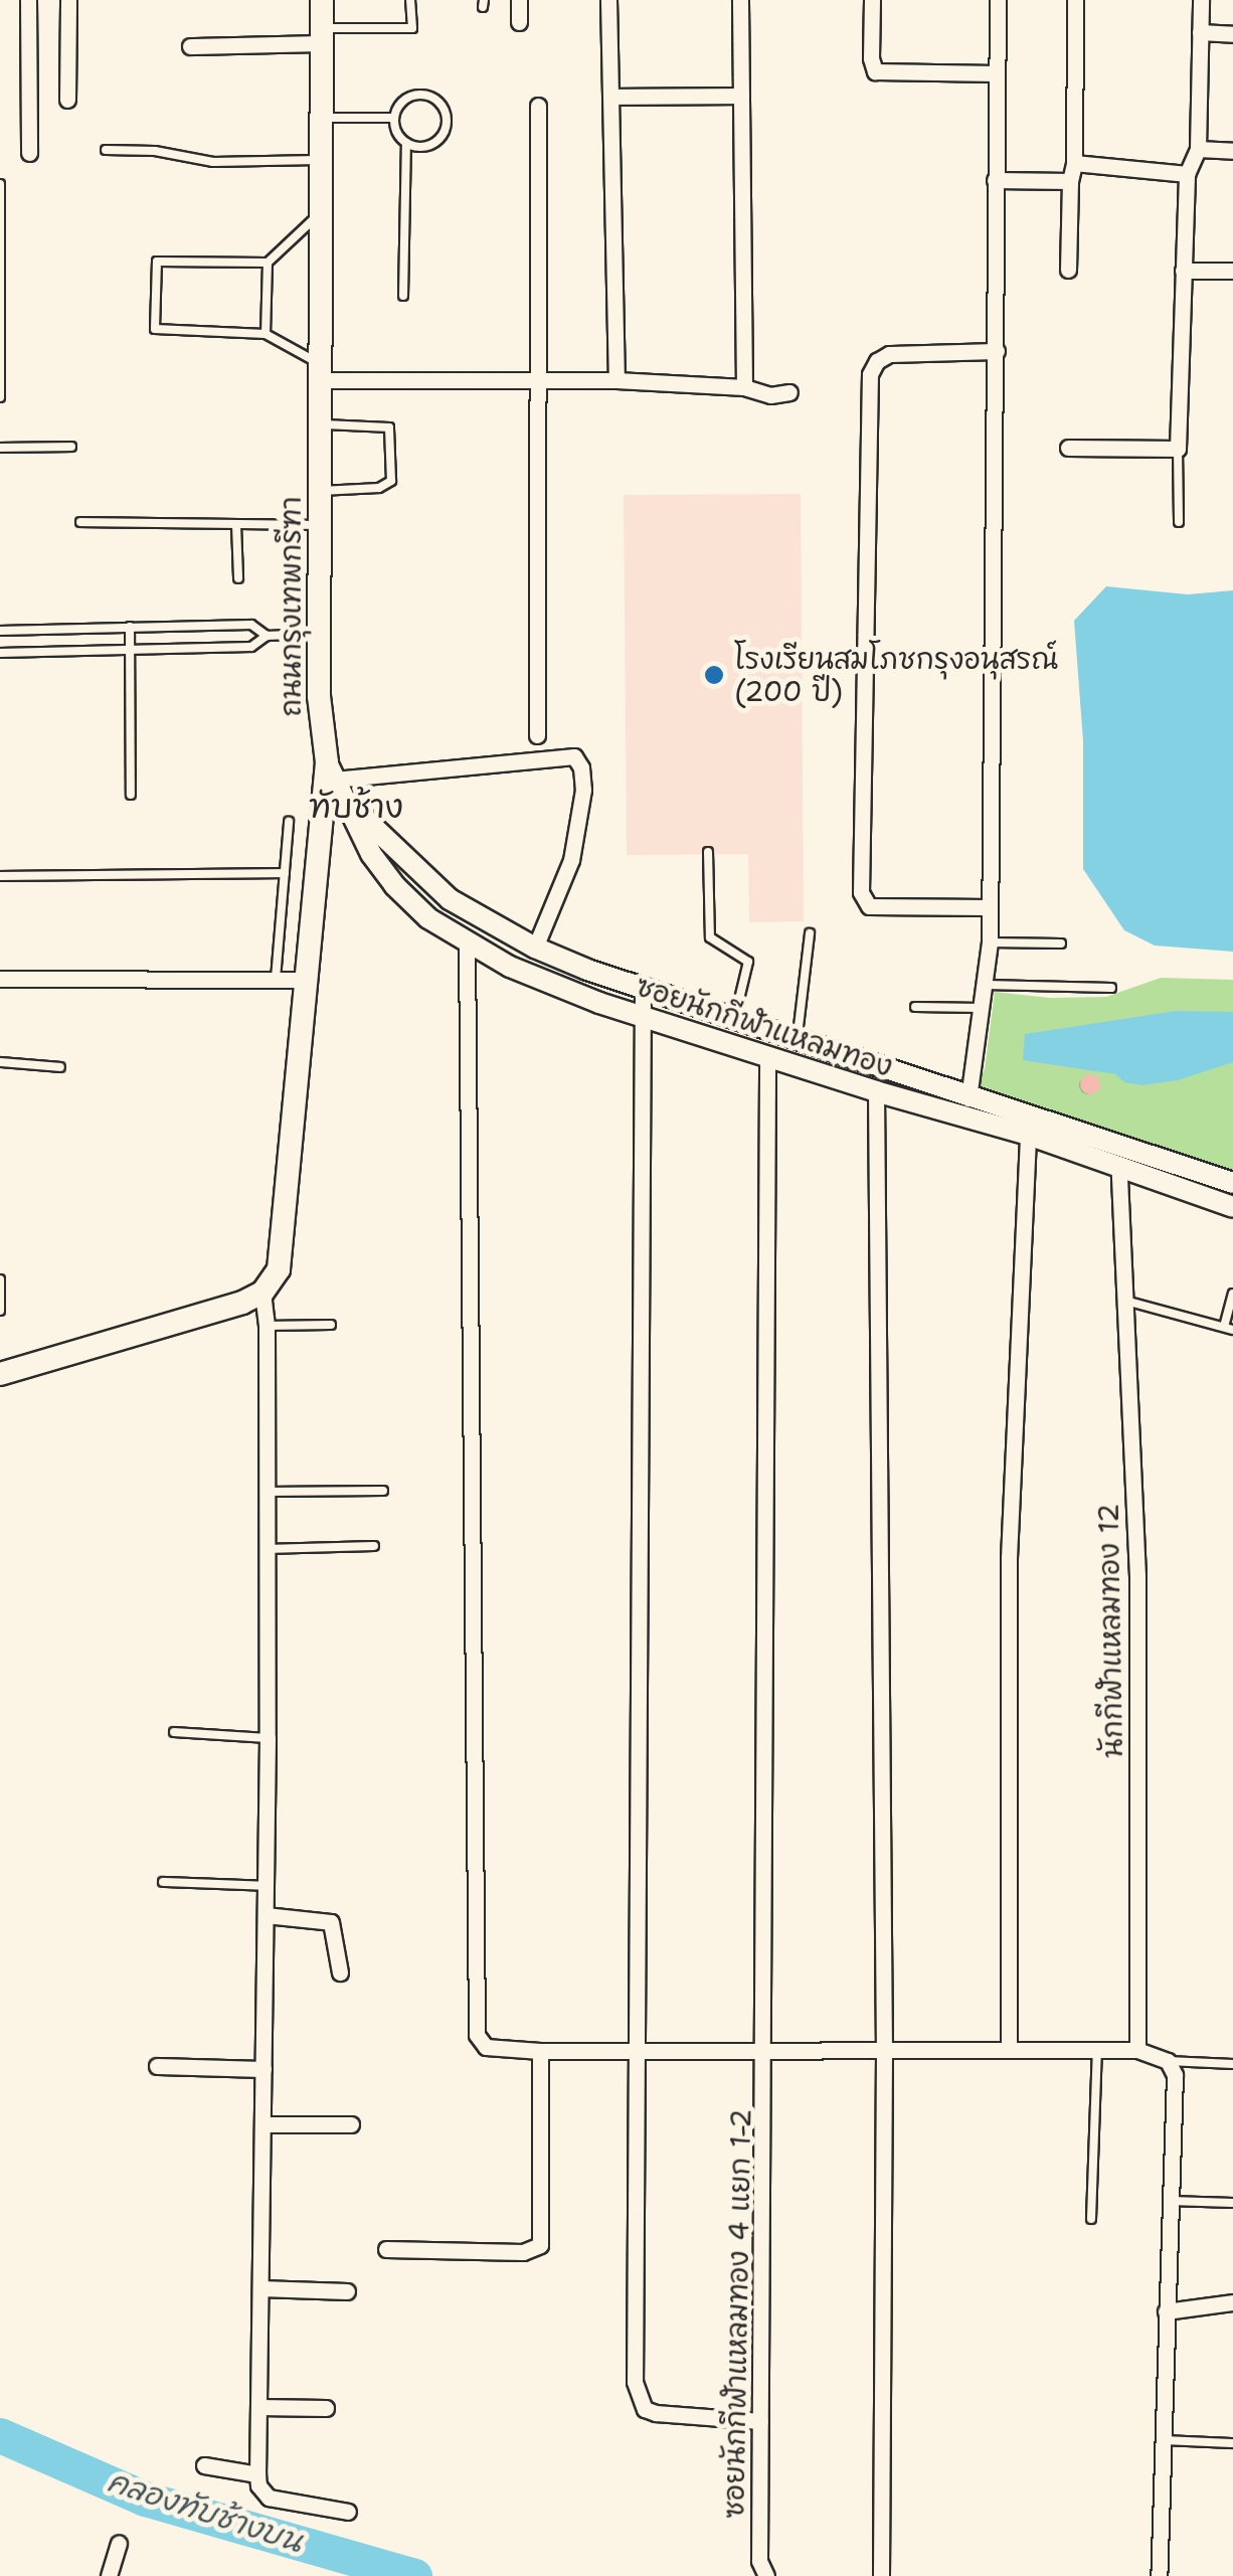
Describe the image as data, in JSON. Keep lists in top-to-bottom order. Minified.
{"streets":{"main road":["ถนนกรุงเทพกรีฑา"],"street":["ซอยนักกีฬาแหลมทอง","นักกีฬาแหลมทอง 12","ซอยนักกีฬาแหลมทอง 4 แยก 1-2"]},"crossings":[["ถนนกรุงเทพกรีฑา","ซอยนักกีฬาแหลมทอง"],["ซอยนักกีฬาแหลมทอง","นักกีฬาแหลมทอง 12"],["ซอยนักกีฬาแหลมทอง","ซอยนักกีฬาแหลมทอง 4 แยก 1-2"]],"districts":["ทับช้าง"],"water":["คลองทับช้างบน"],"places":["โรงเรียนสมโภชกรุงอนุสรณ์ (200 ปี)"]}
